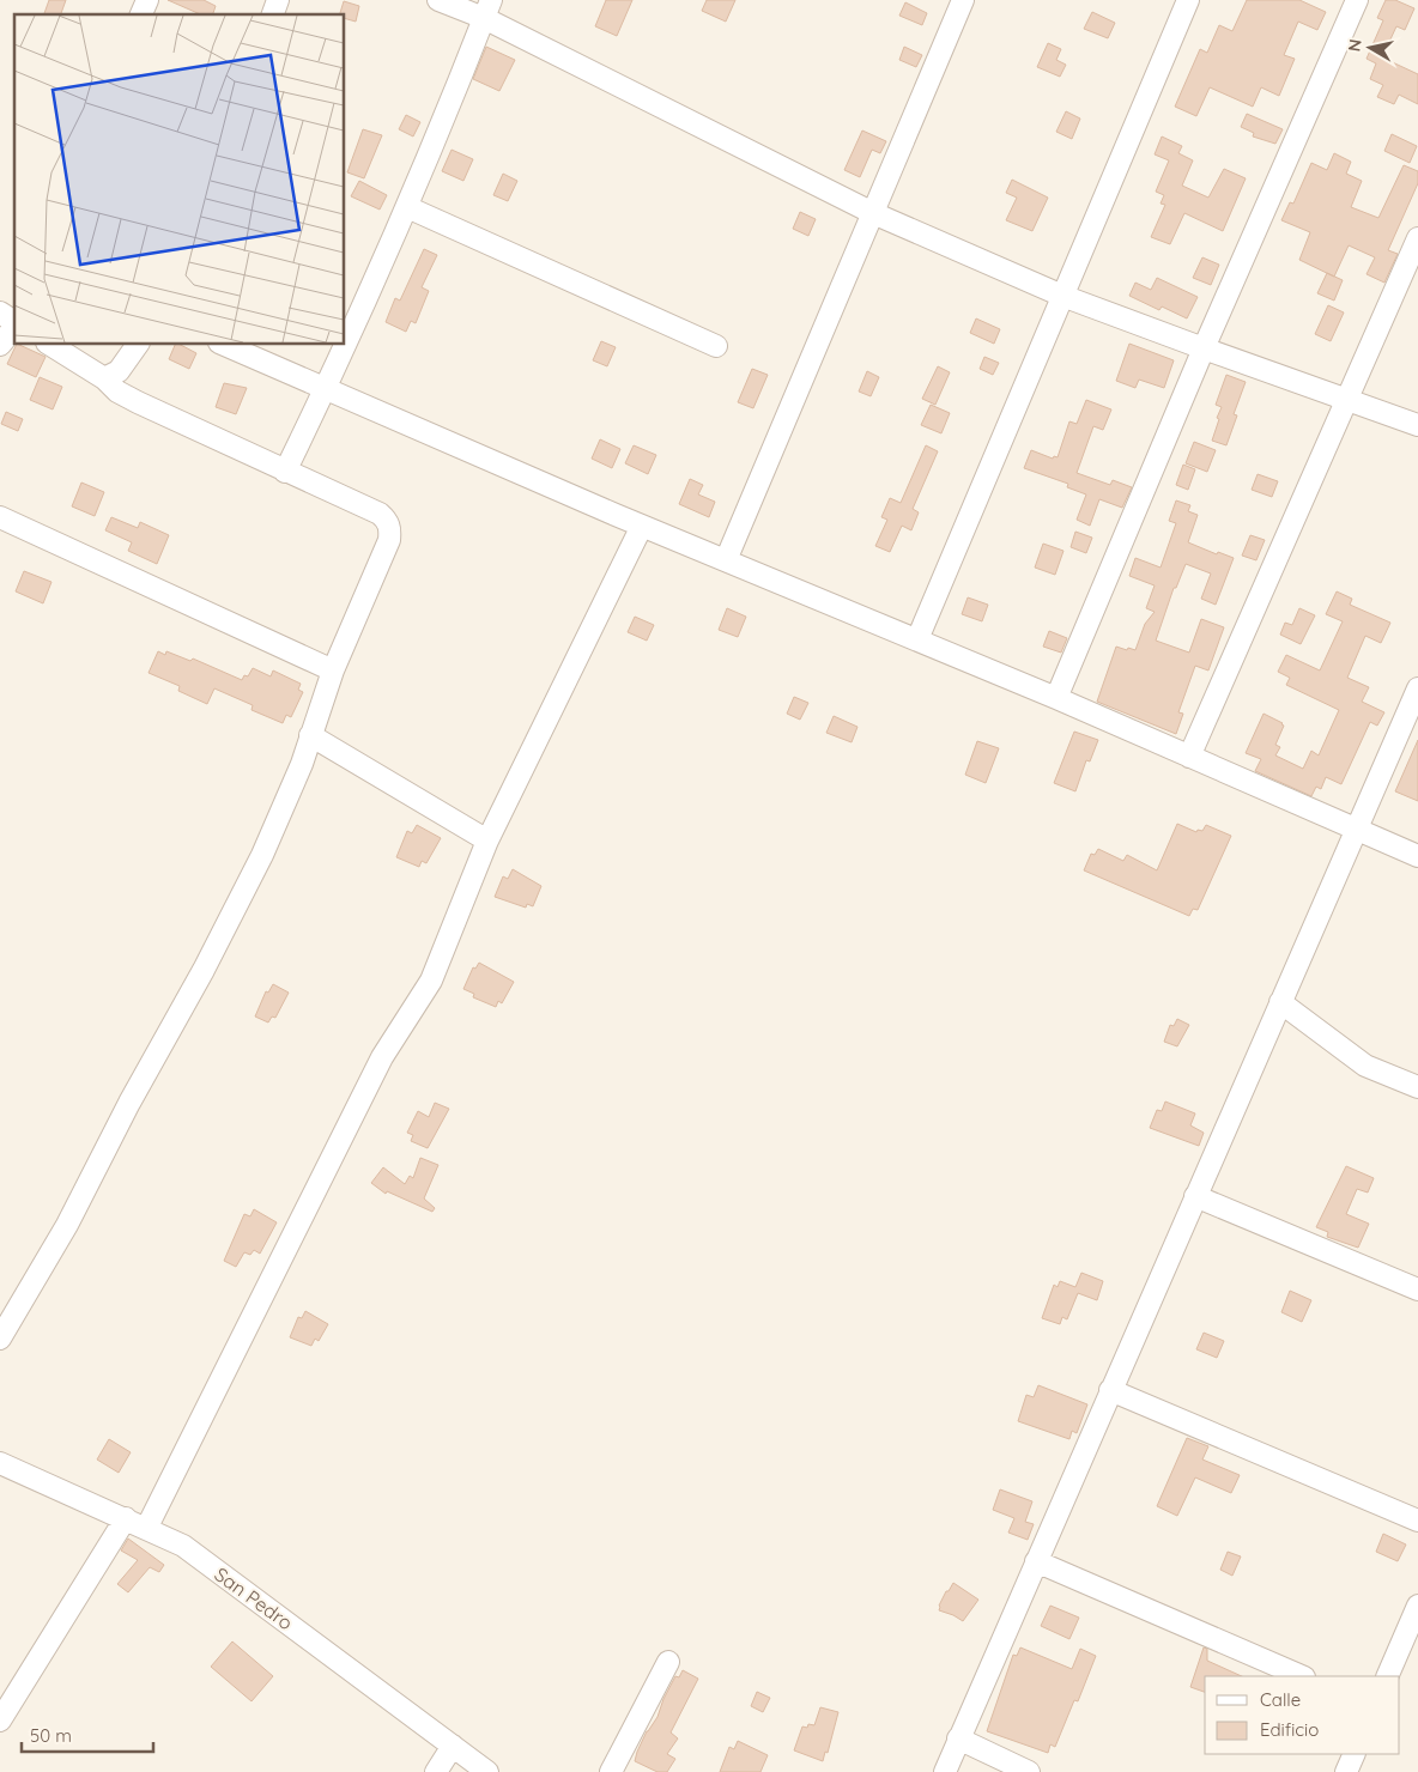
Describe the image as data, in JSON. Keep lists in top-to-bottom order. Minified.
{"streets":{"street":["San Pedro"]},"legend":["Calle","Edificio"],"scale_bar":"50 m","north":"left"}
